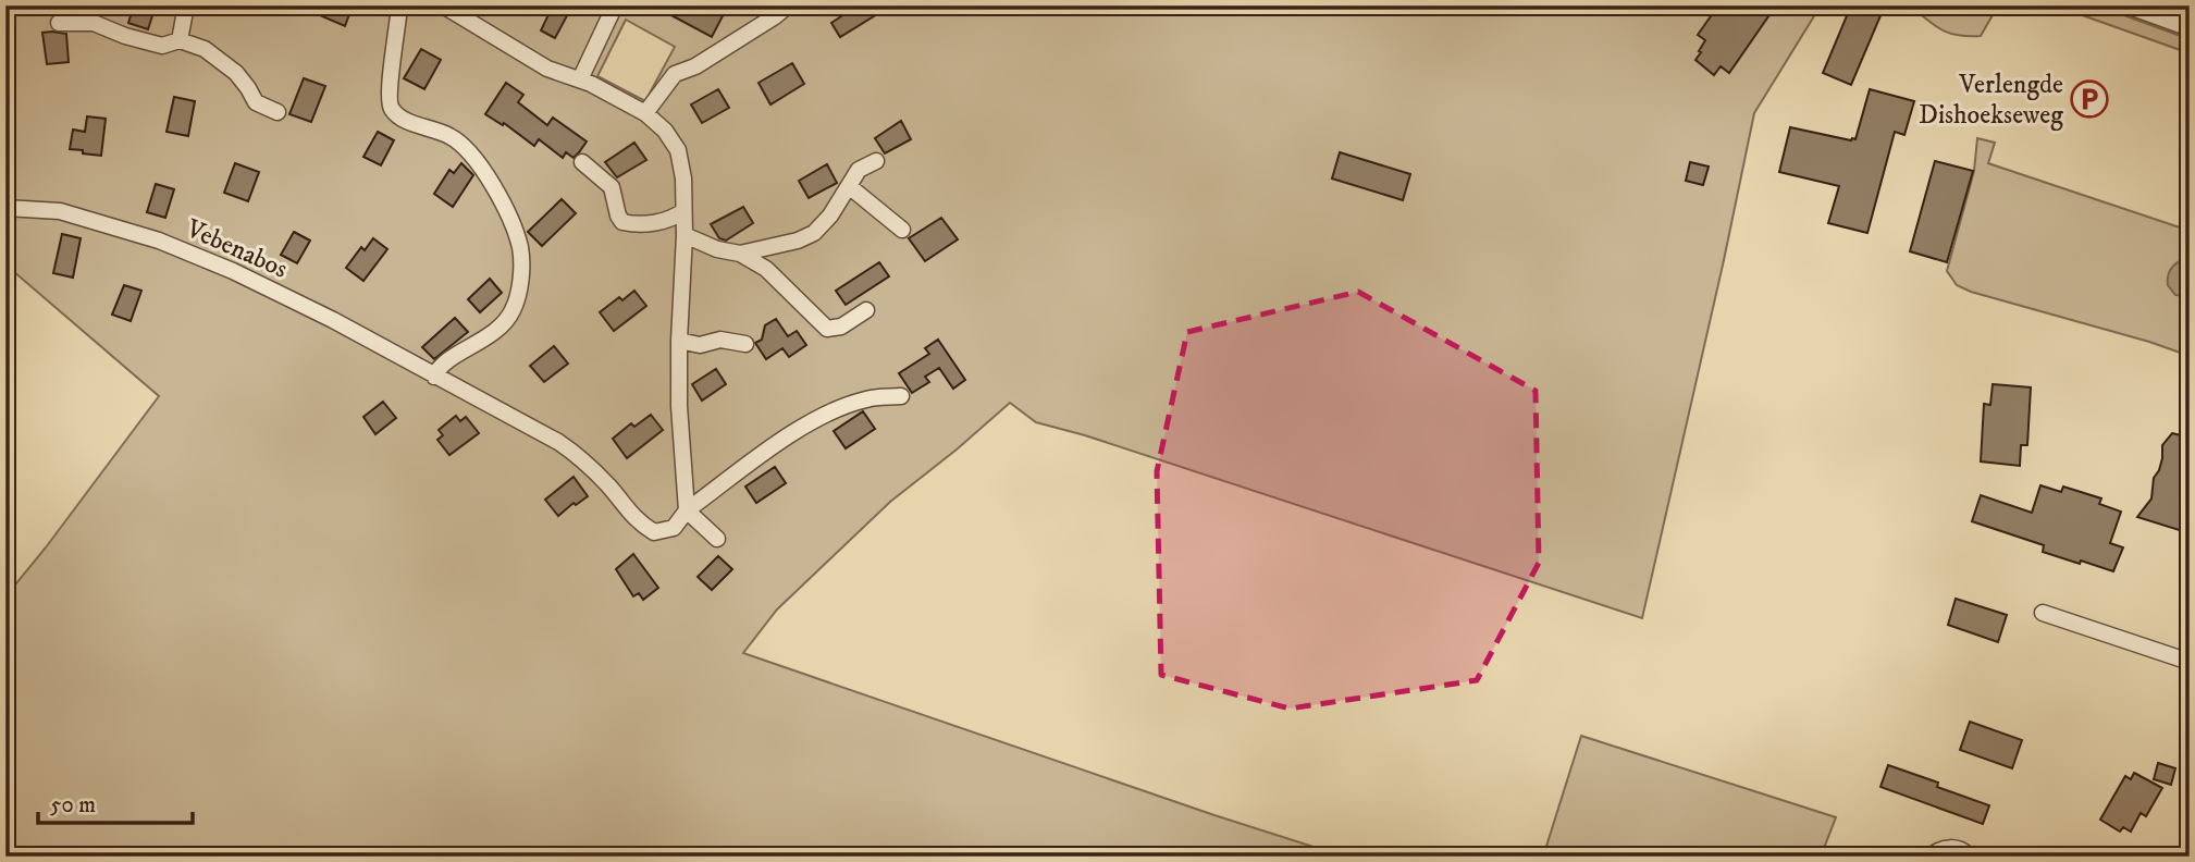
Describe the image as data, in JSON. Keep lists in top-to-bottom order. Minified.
{"streets":{"street":["Vebenabos"]},"places":{"parking":["Verlengde Dishoekseweg"]},"scale_bar":"50 m"}
